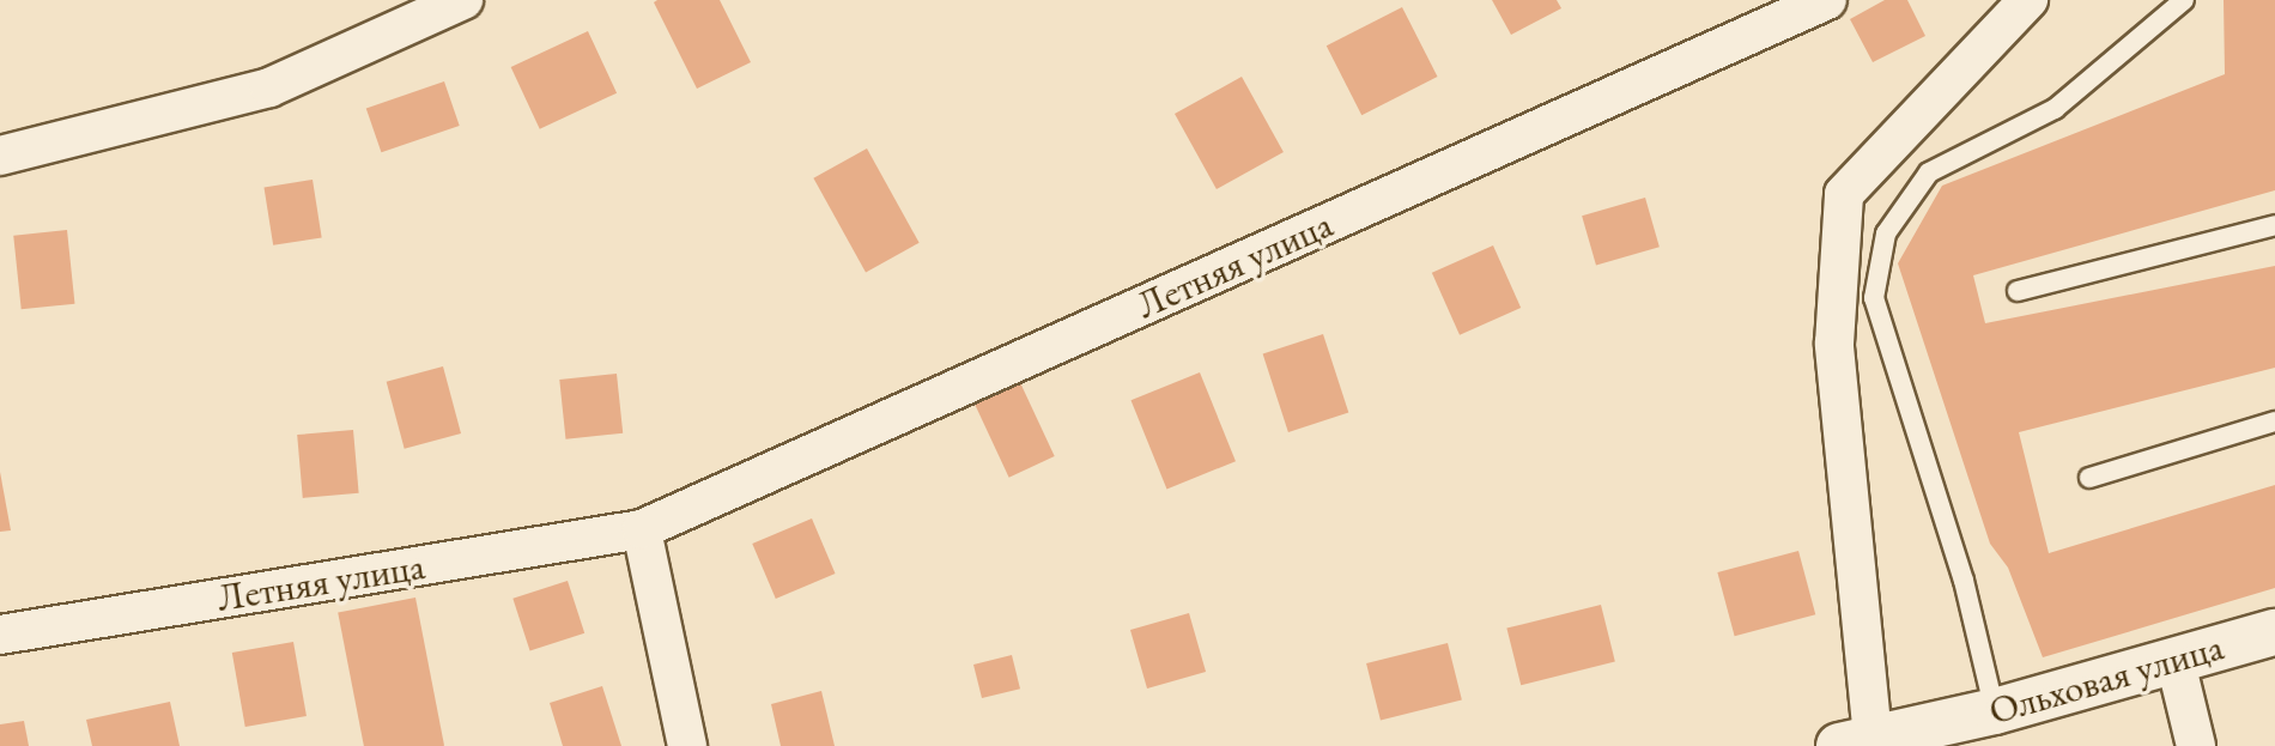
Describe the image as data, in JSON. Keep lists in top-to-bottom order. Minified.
{"streets":{"main road":["Ольховая улица"],"street":["Летняя улица"]}}
